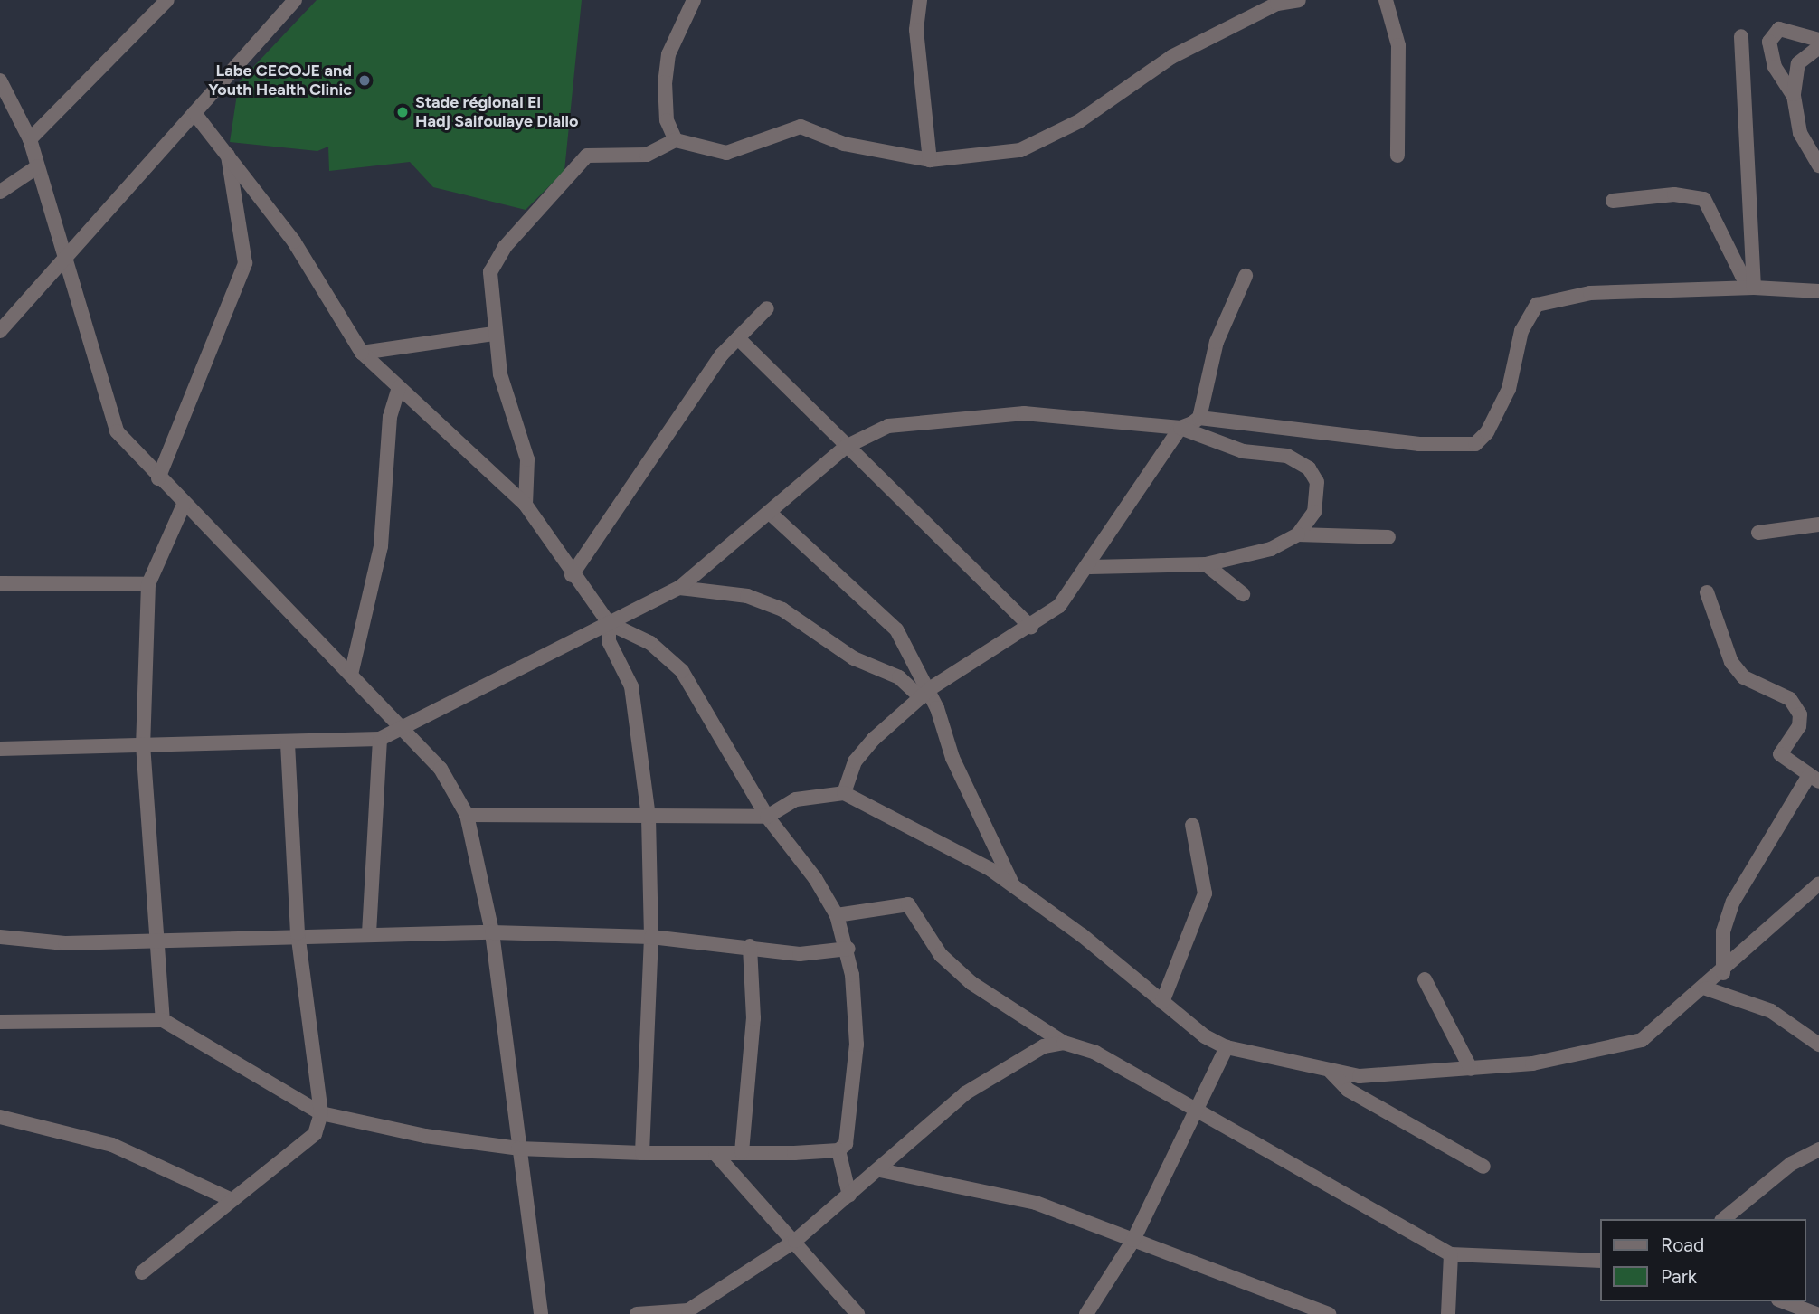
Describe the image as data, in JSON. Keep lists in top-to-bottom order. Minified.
{"places":["Labe CECOJE and Youth Health Clinic","Stade régional El Hadj Saifoulaye Diallo"],"legend":["Road","Park"]}
